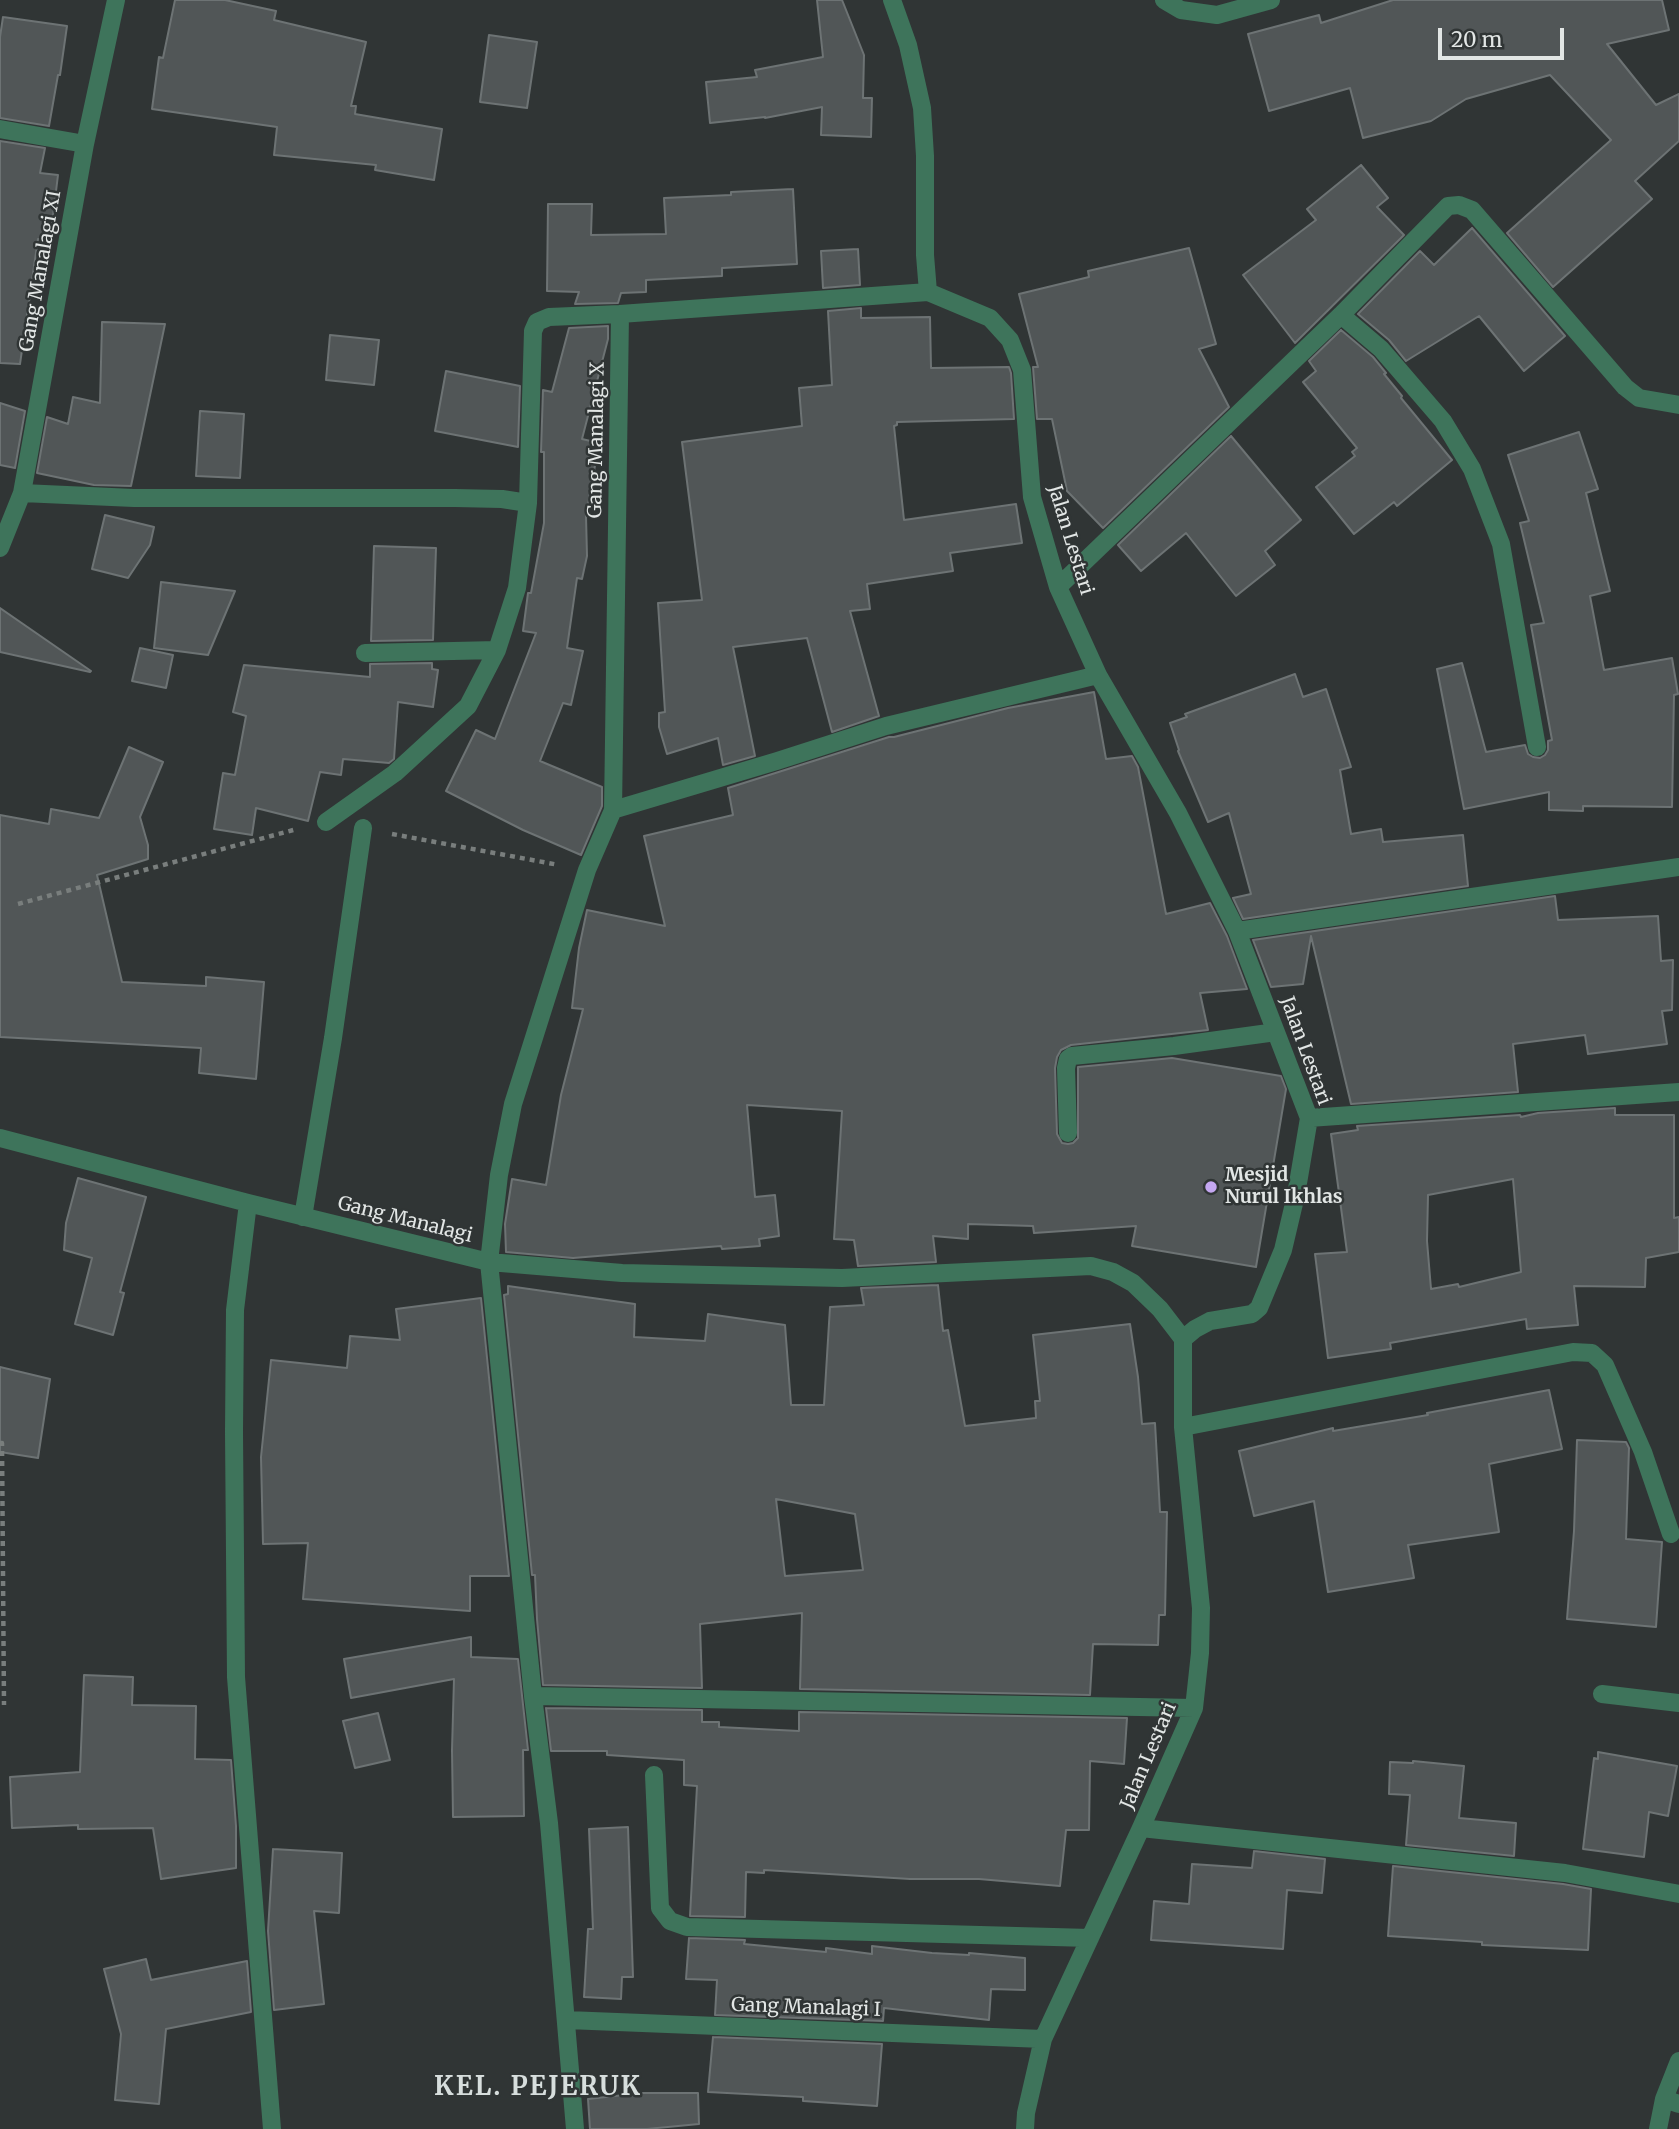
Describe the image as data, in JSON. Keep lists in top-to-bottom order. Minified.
{"streets":{"street":["Gang Manalagi XI","Gang Manalagi X","Jalan Lestari","Gang Manalagi","Gang Manalagi I"]},"crossings":[["Gang Manalagi X","Gang Manalagi"],["Jalan Lestari","Gang Manalagi I"]],"districts":["KEL. PEJERUK"],"places":["Mesjid Nurul Ikhlas"],"scale_bar":"20 m"}
